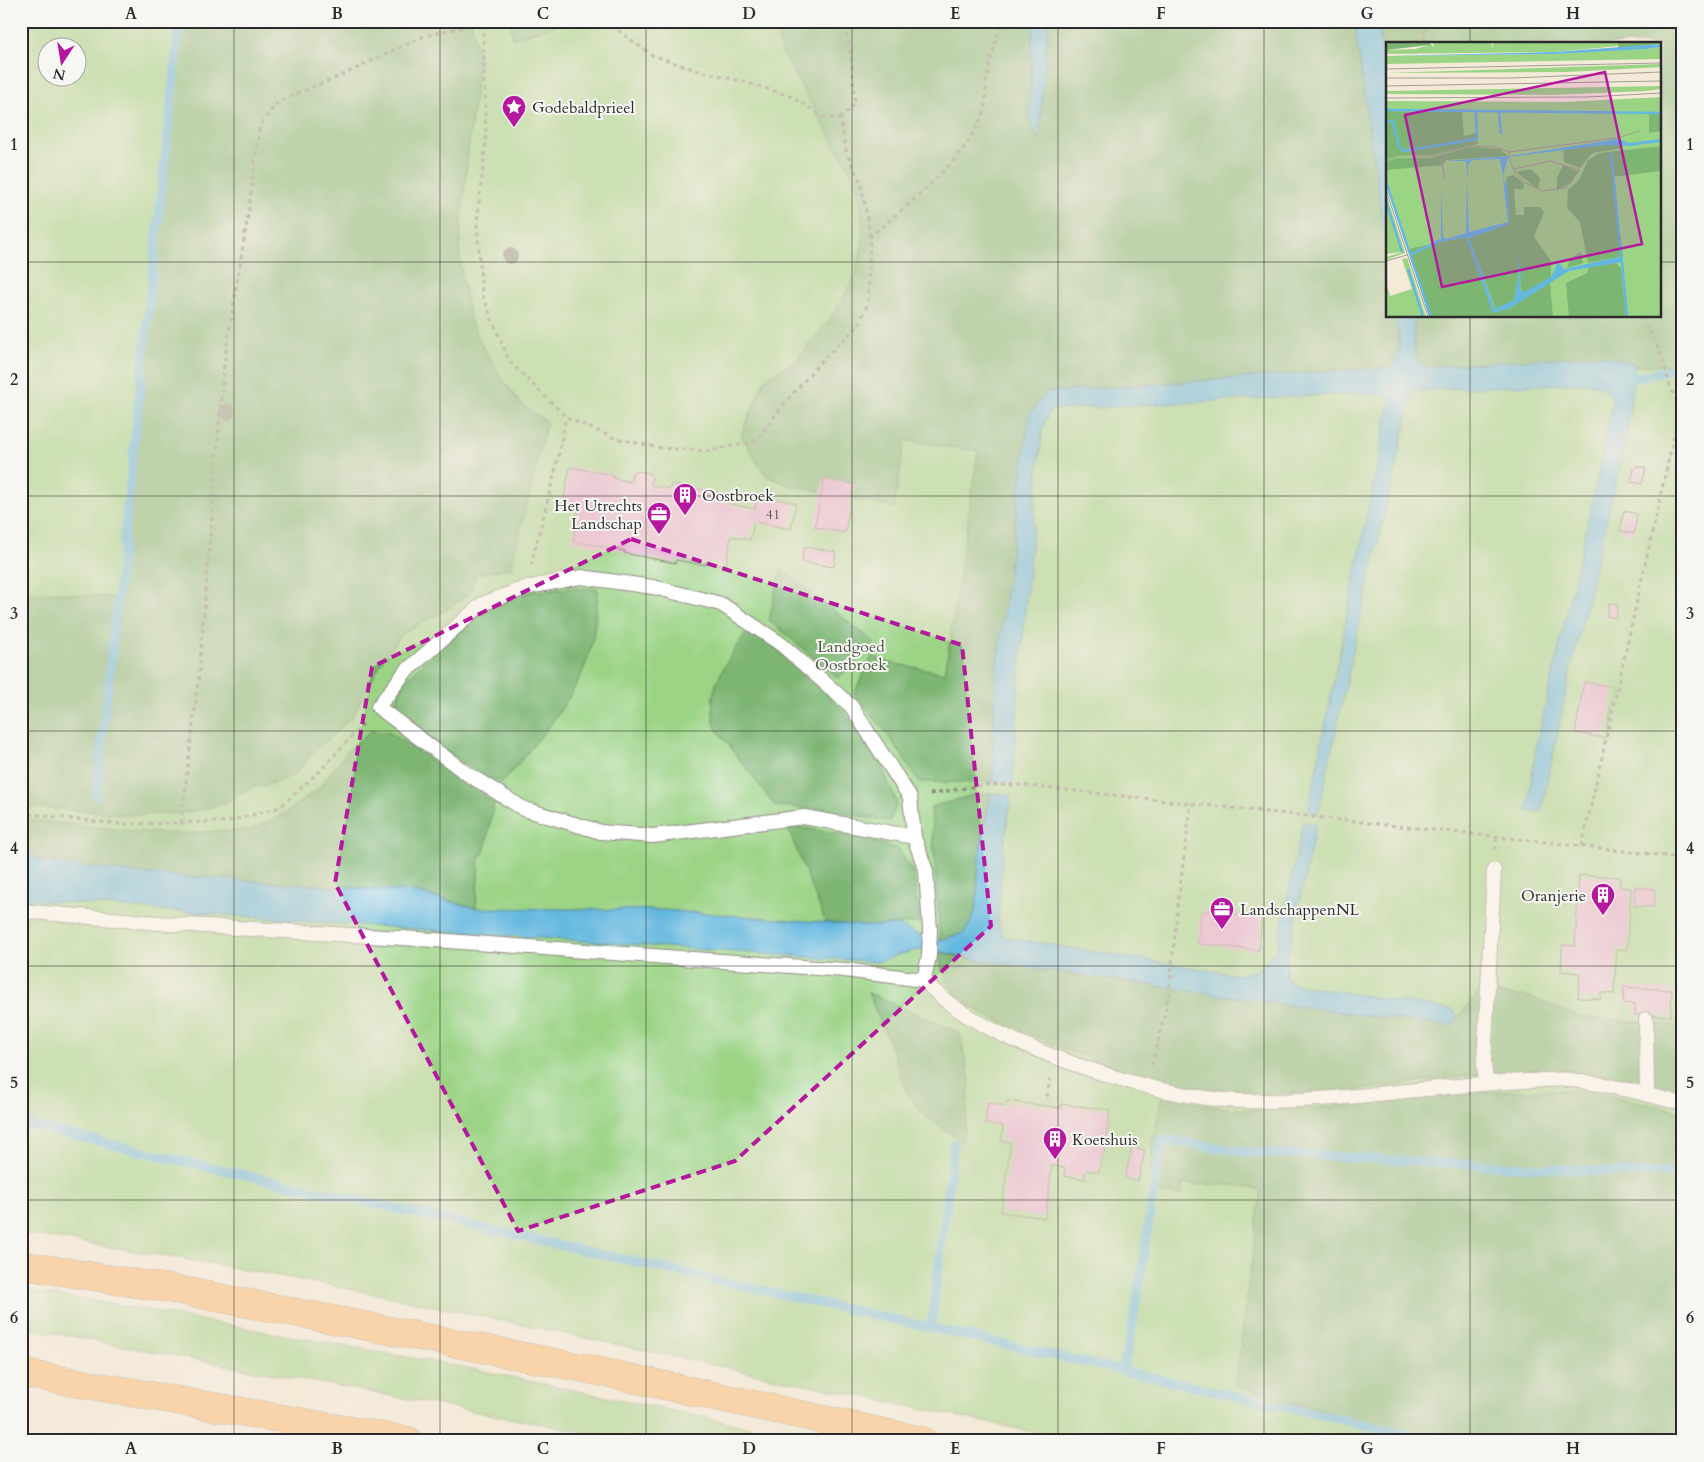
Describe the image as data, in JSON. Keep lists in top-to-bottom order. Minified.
{"parks":["Landgoed Oostbroek"],"places":{"place":["Godebaldprieel"],"building":["Oostbroek","Oranjerie","Koetshuis"],"office":["Het Utrechts Landschap","LandschappenNL"]},"house_numbers":["41"],"north":"bottom","grid":{"columns":["A","B","C","D","E","F","G","H"],"rows":["1","2","3","4","5","6"]}}
